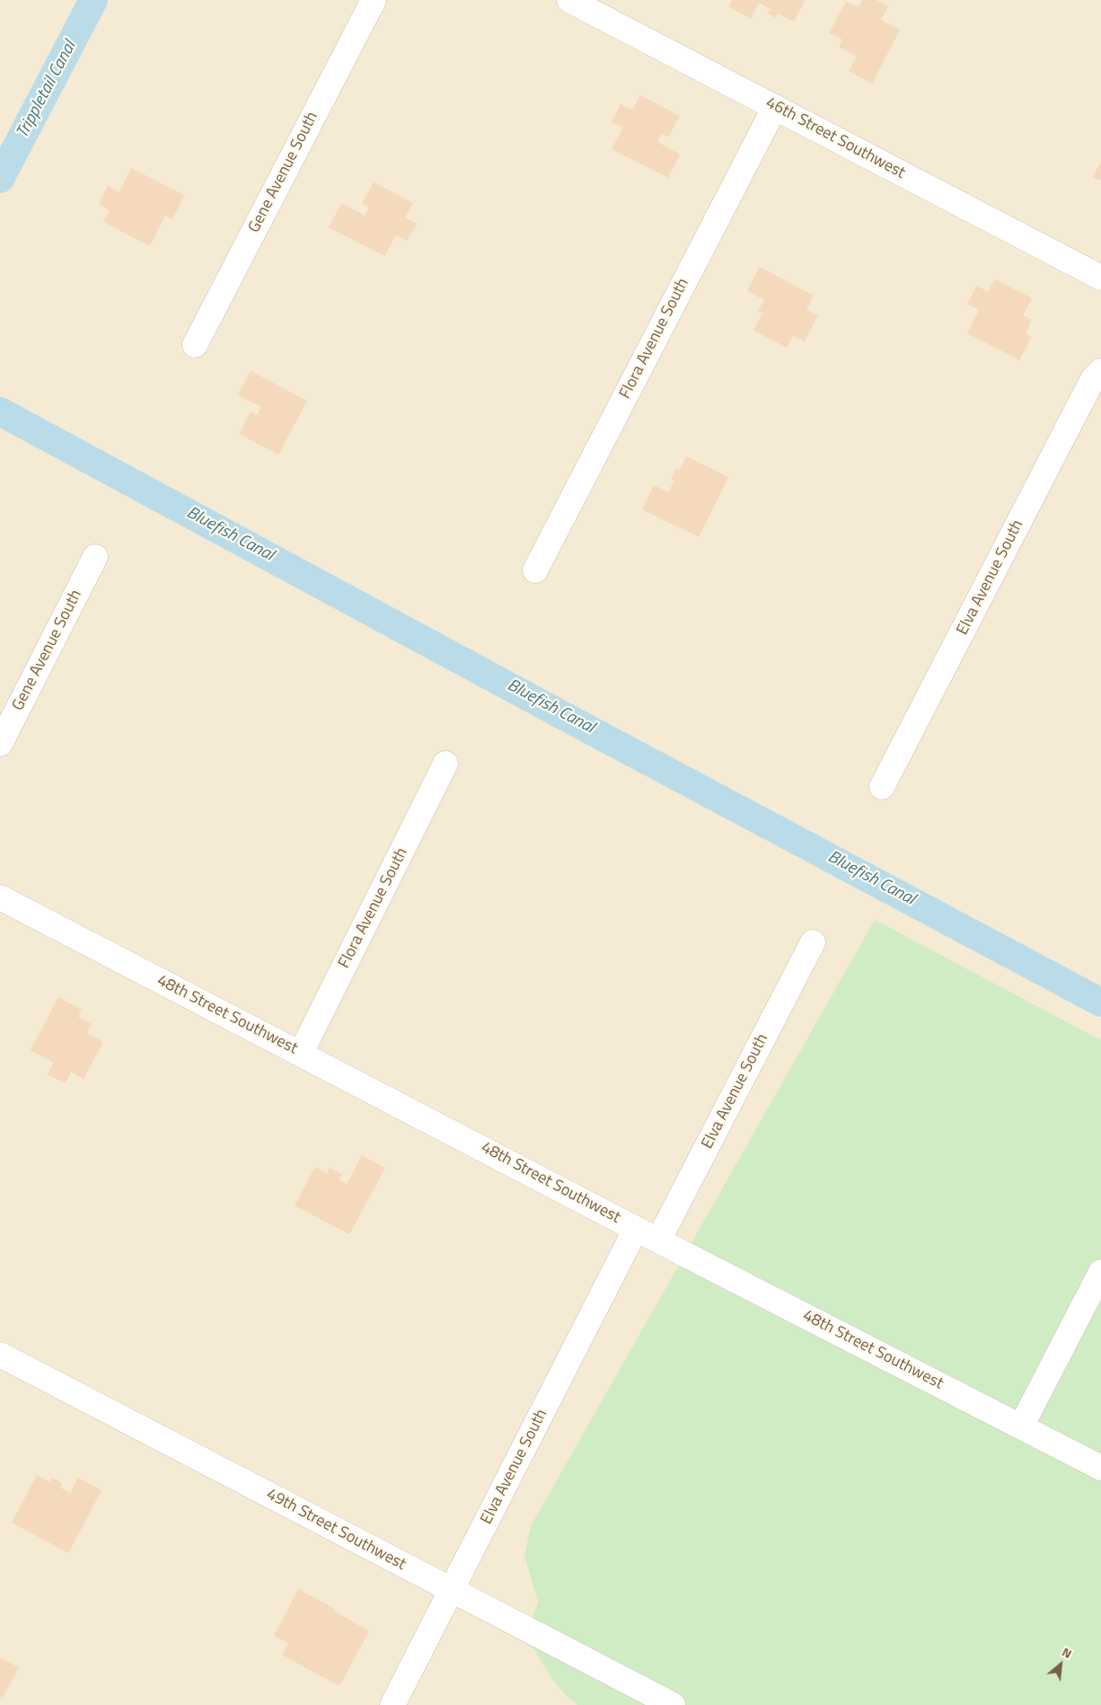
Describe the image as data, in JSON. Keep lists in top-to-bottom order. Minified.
{"streets":{"street":["46th Street Southwest","Gene Avenue South","Flora Avenue South","Elva Avenue South","48th Street Southwest","49th Street Southwest"]},"crossings":[["46th Street Southwest","Flora Avenue South"],["Flora Avenue South","48th Street Southwest"],["Elva Avenue South","48th Street Southwest"],["Elva Avenue South","49th Street Southwest"]],"water":["Trippletail Canal","Bluefish Canal"],"north":"top right"}
